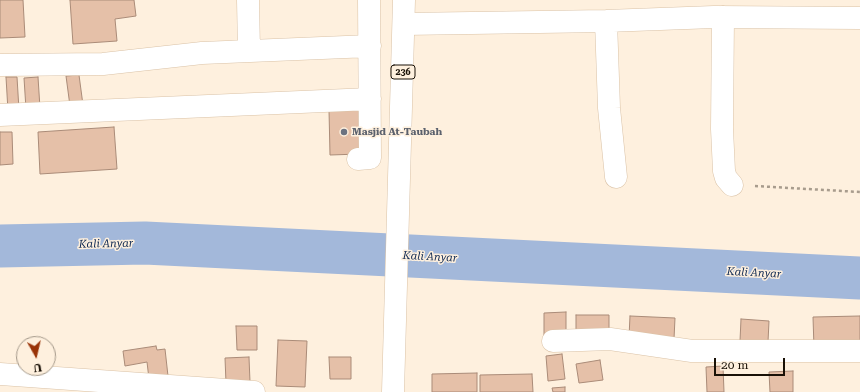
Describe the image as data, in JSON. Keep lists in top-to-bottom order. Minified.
{"streets":{"street":["236"]},"water":["Kali Anyar"],"places":["Masjid At-Taubah"],"scale_bar":"20 m","north":"bottom"}
